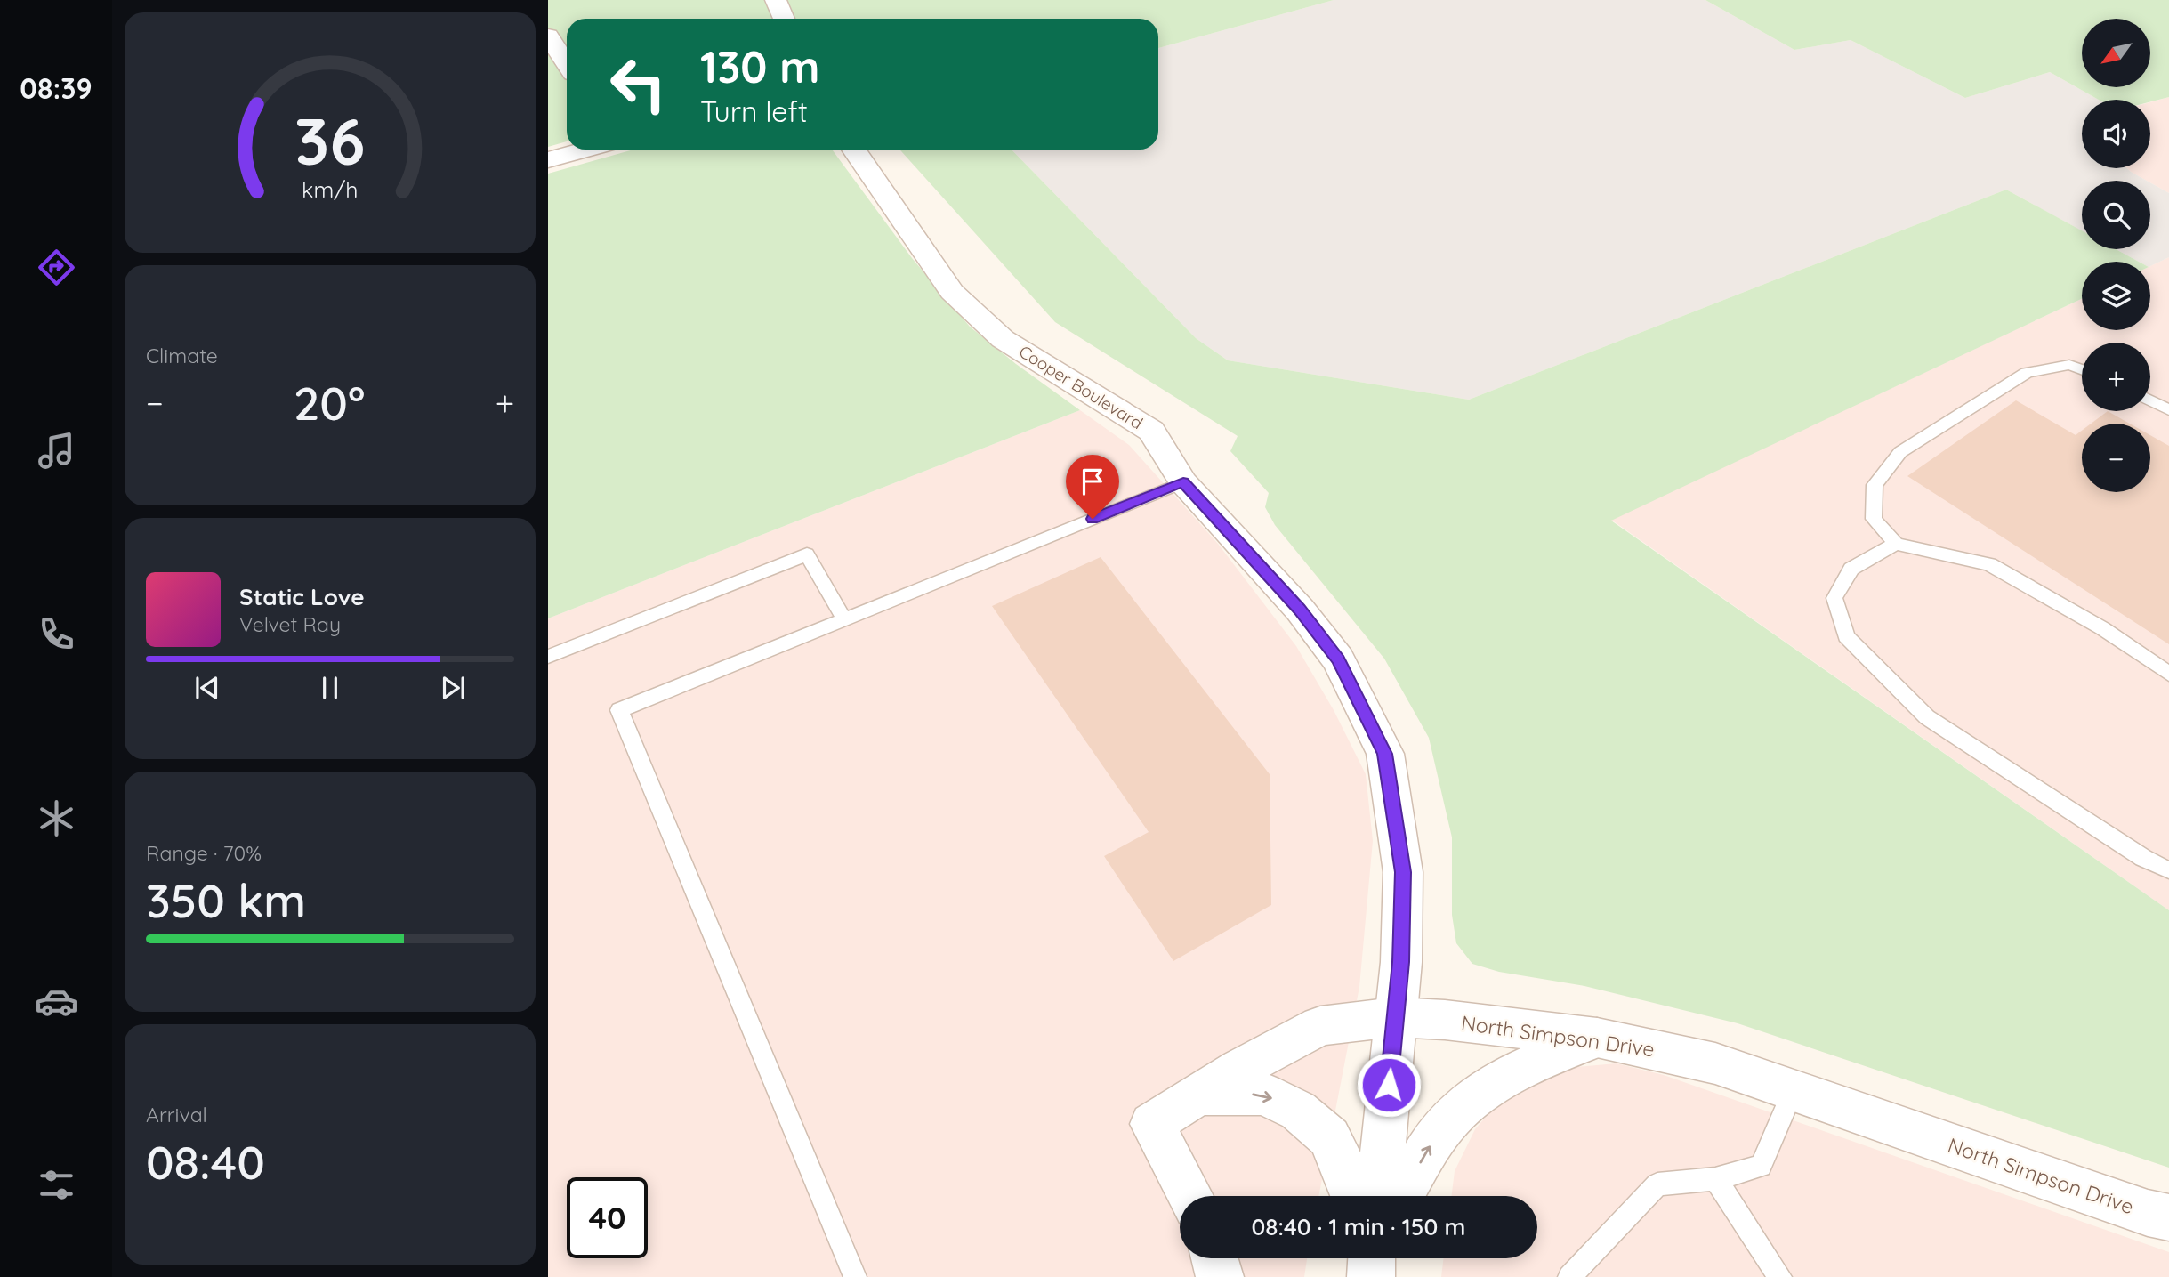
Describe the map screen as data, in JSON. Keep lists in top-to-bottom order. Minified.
{"streets":{"street":["Cooper Boulevard","North Simpson Drive"]},"crossings":[["Cooper Boulevard","North Simpson Drive"]],"north":"bottom left","page":{"tabs":"08:39","map_buttons":["+","−"],"turn":["130 m","Turn left"],"tile":["Climate",["Range · 70%","350 km"],["Arrival","08:40"]],"heat":["−","20°","+"],"song":["Static Love","Velvet Ray"],"limit":"40","trip":"08:40 · 1 min · 150 m","gauge":["36","km/h"]}}
